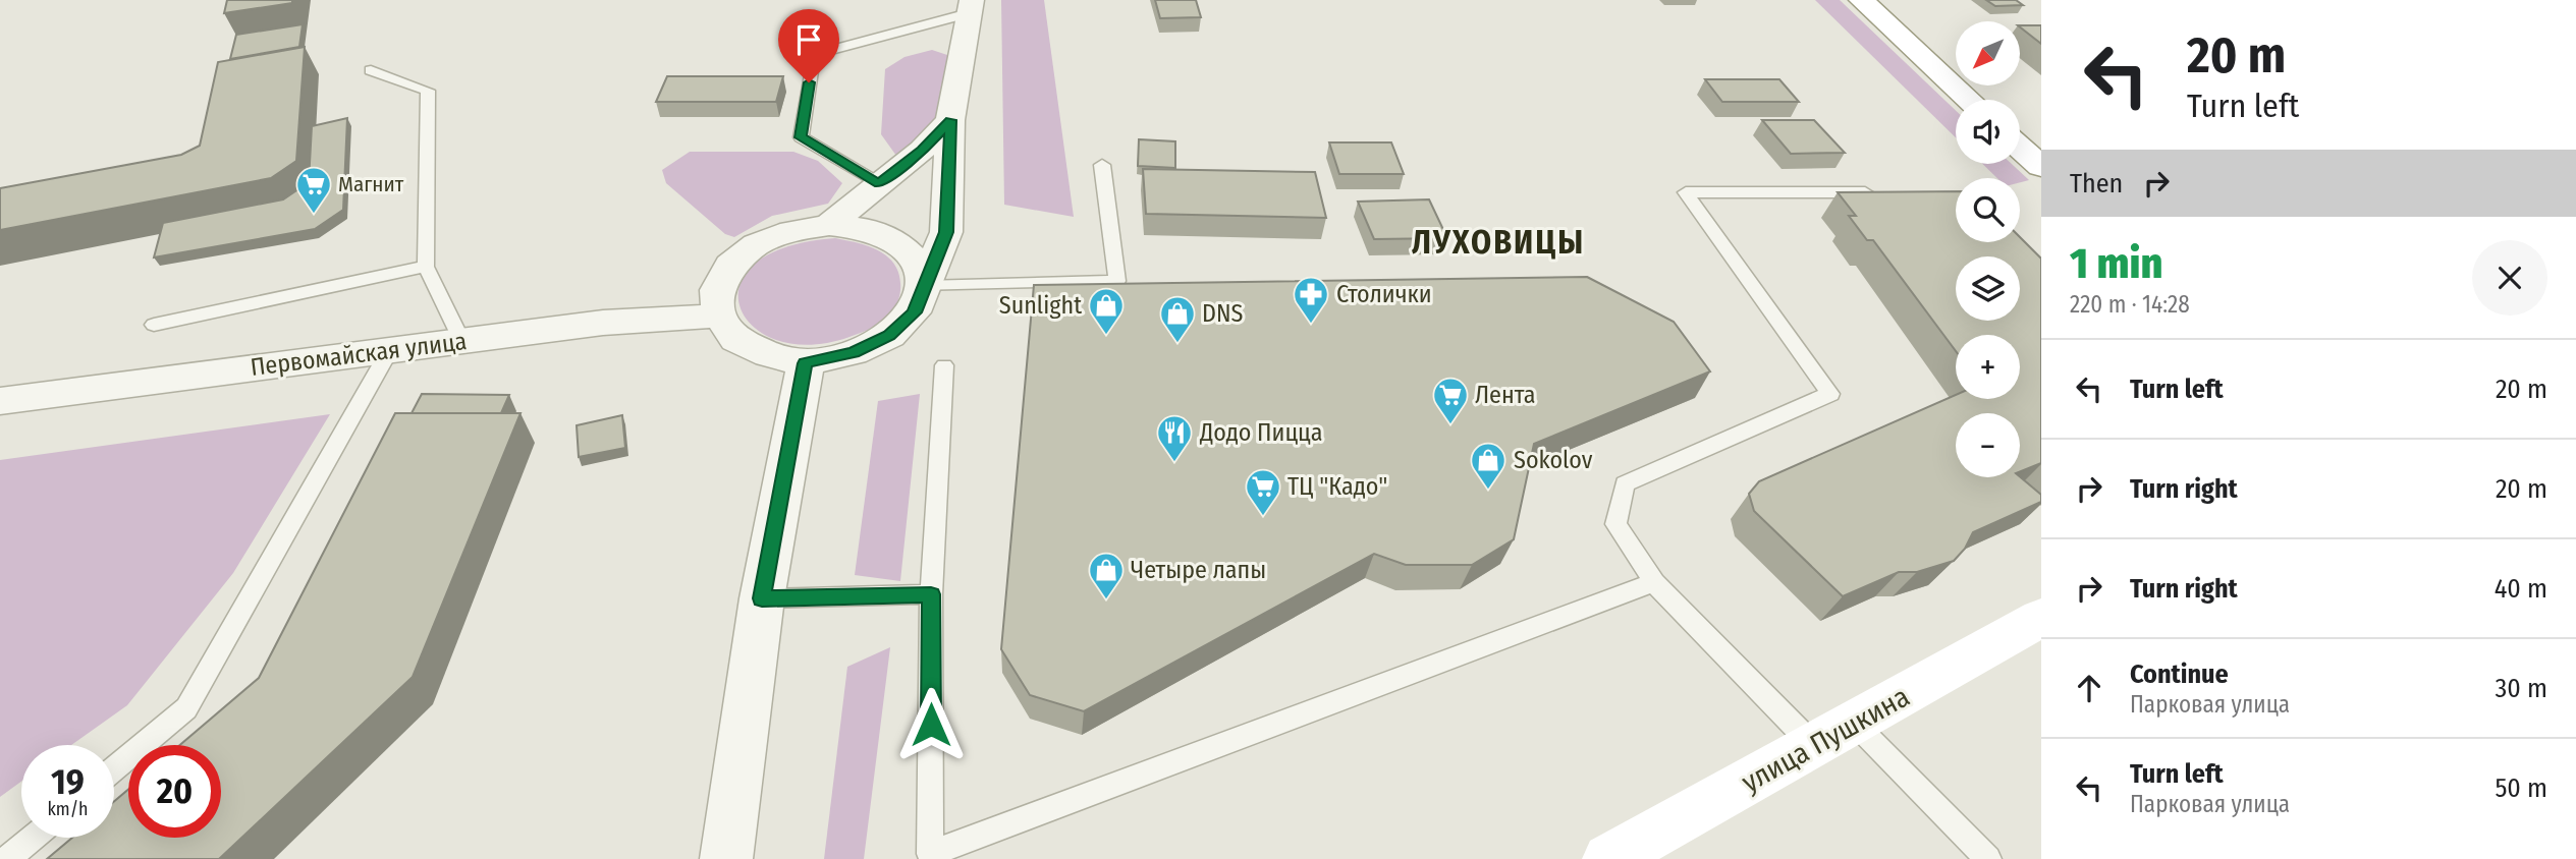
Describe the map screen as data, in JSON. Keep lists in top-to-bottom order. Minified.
{"streets":{"main road":["улица Пушкина"],"street":["Первомайская улица"]},"districts":["ЛУХОВИЦЫ"],"places":{"supermarket":["Магнит","Лента","ТЦ \"Кадо\""],"pharmacy":["Столички"],"shop":["Sunlight","DNS","Sokolov","Четыре лапы"],"restaurant":["Додо Пицца"]},"north":"bottom left","page":{"turn":["20 m","Turn left"],"map_buttons":["+","−"],"then":"Then","heading":["1 min","220 m · 14:28"],"list":[{"name":"Turn left","value":"20 m"},{"name":"Turn right","value":"20 m"},{"name":"Turn right","value":"40 m"},{"name":"Continue","note":"Парковая улица","value":"30 m"},{"name":"Turn left","note":"Парковая улица","value":"50 m"}],"speed":"19 km/h","limit":"20"}}
